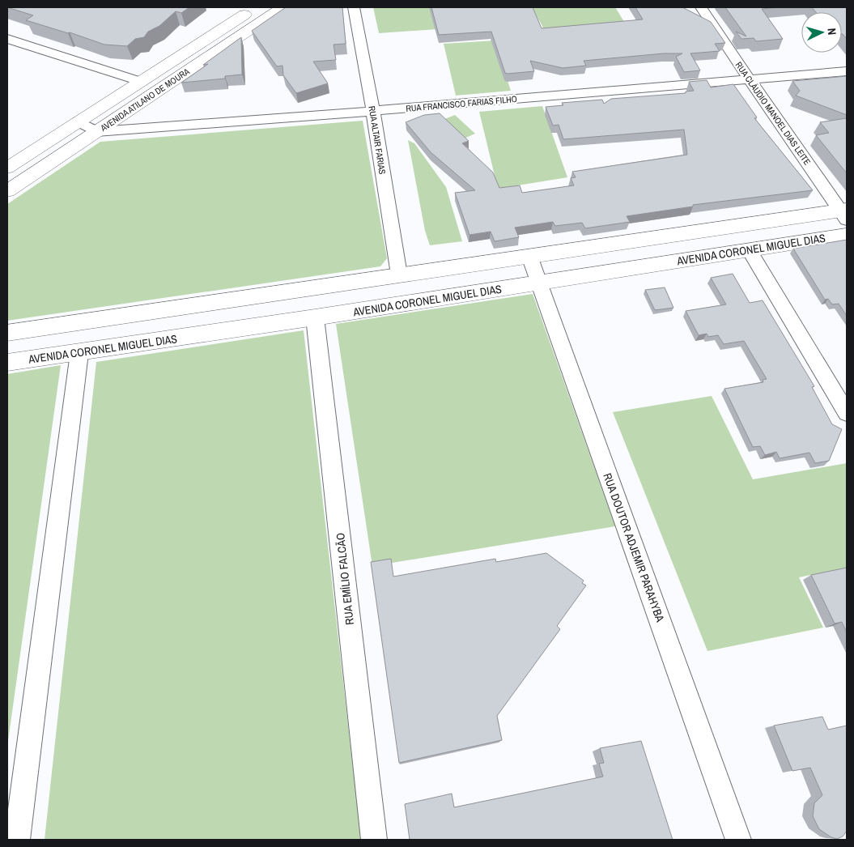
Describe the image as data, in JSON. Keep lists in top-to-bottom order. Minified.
{"streets":{"main road":["AVENIDA ATILANO DE MOURA","AVENIDA CORONEL MIGUEL DIAS"],"street":["RUA FRANCISCO FARIAS FILHO","RUA CLÁUDIO MANOEL DIAS LEITE","RUA ALTAIR FARIAS","RUA DOUTOR ADJEMIR PARAHYBA","RUA EMÍLIO FALCÃO"]},"crossings":[["AVENIDA ATILANO DE MOURA","RUA FRANCISCO FARIAS FILHO"],["RUA FRANCISCO FARIAS FILHO","RUA CLÁUDIO MANOEL DIAS LEITE"],["RUA FRANCISCO FARIAS FILHO","RUA ALTAIR FARIAS"],["AVENIDA CORONEL MIGUEL DIAS","RUA DOUTOR ADJEMIR PARAHYBA"],["AVENIDA CORONEL MIGUEL DIAS","RUA EMÍLIO FALCÃO"]],"north":"right"}
